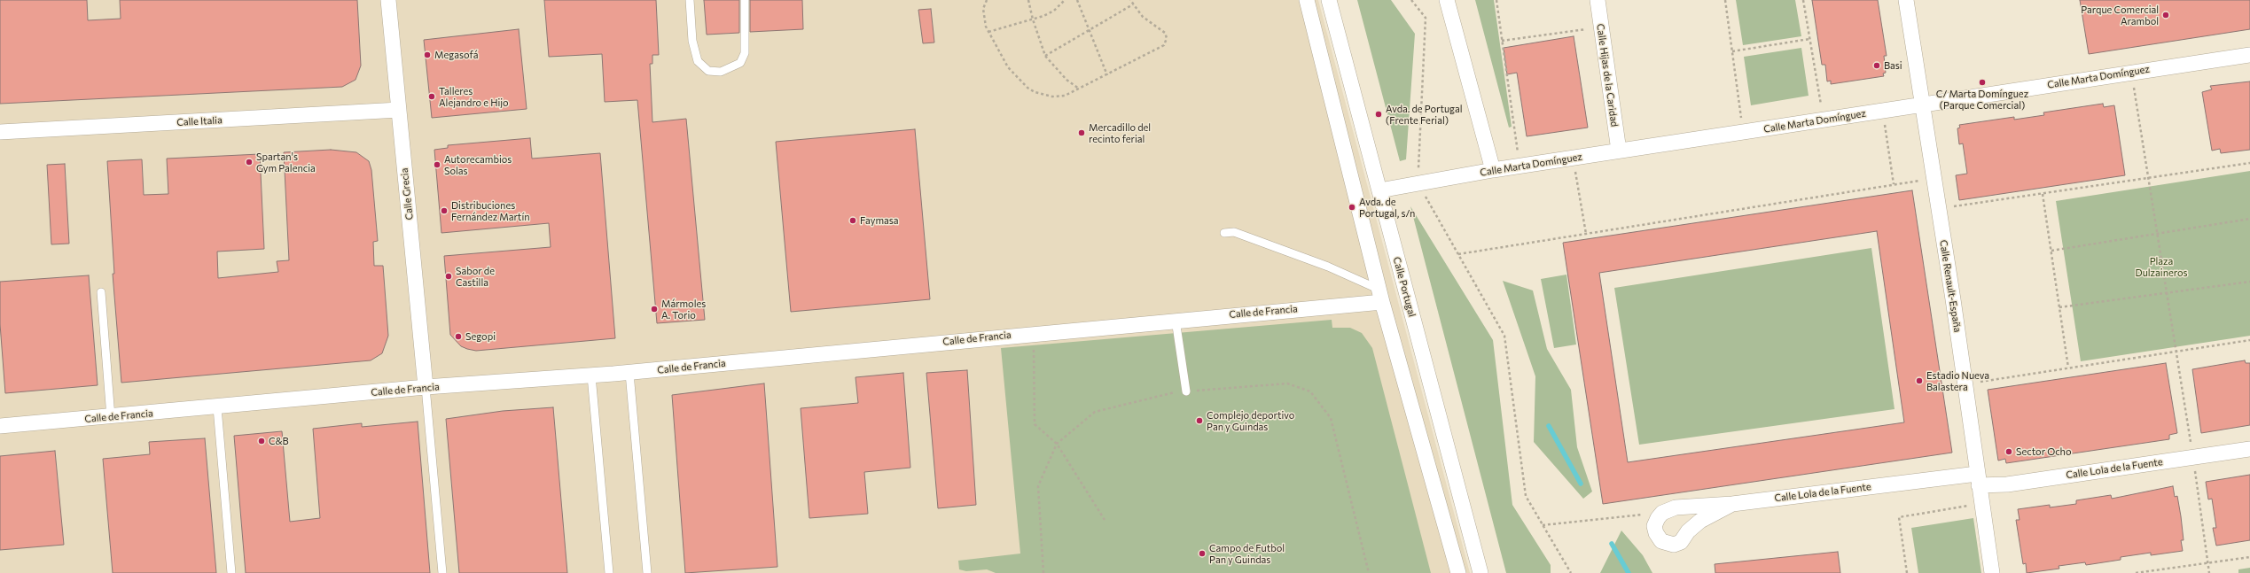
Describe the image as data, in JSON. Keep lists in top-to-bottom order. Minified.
{"streets":{"street":["Calle Hijas de la Caridad","Calle Marta Domínguez","Calle Italia","Calle Grecia","Calle Renault-España","Calle Portugal","Calle de Francia","Calle Lola de la Fuente"]},"crossings":[["Calle Hijas de la Caridad","Calle Marta Domínguez"],["Calle Marta Domínguez","Calle Renault-España"],["Calle Marta Domínguez","Calle Portugal"],["Calle Italia","Calle Grecia"],["Calle Grecia","Calle de Francia"],["Calle Renault-España","Calle Lola de la Fuente"]],"parks":["Plaza Dulzaineros"],"places":["Parque Comercial Arambol","Megasofá","Basi","C/ Marta Domínguez (Parque Comercial)","Talleres Alejandro e Hijo","Avda. de Portugal (Frente Ferial)","Mercadillo del recinto ferial","Spartan's Gym Palencia","Autorecambios Solas","Avda. de Portugal, s/n","Distribuciones Fernández Martín","Faymasa","Sabor de Castilla","Mármoles A. Torio","Segopi","Estadio Nueva Balastera","Complejo deportivo Pan y Guindas","C&B","Sector Ocho","Campo de Futbol Pan y Guindas"]}
